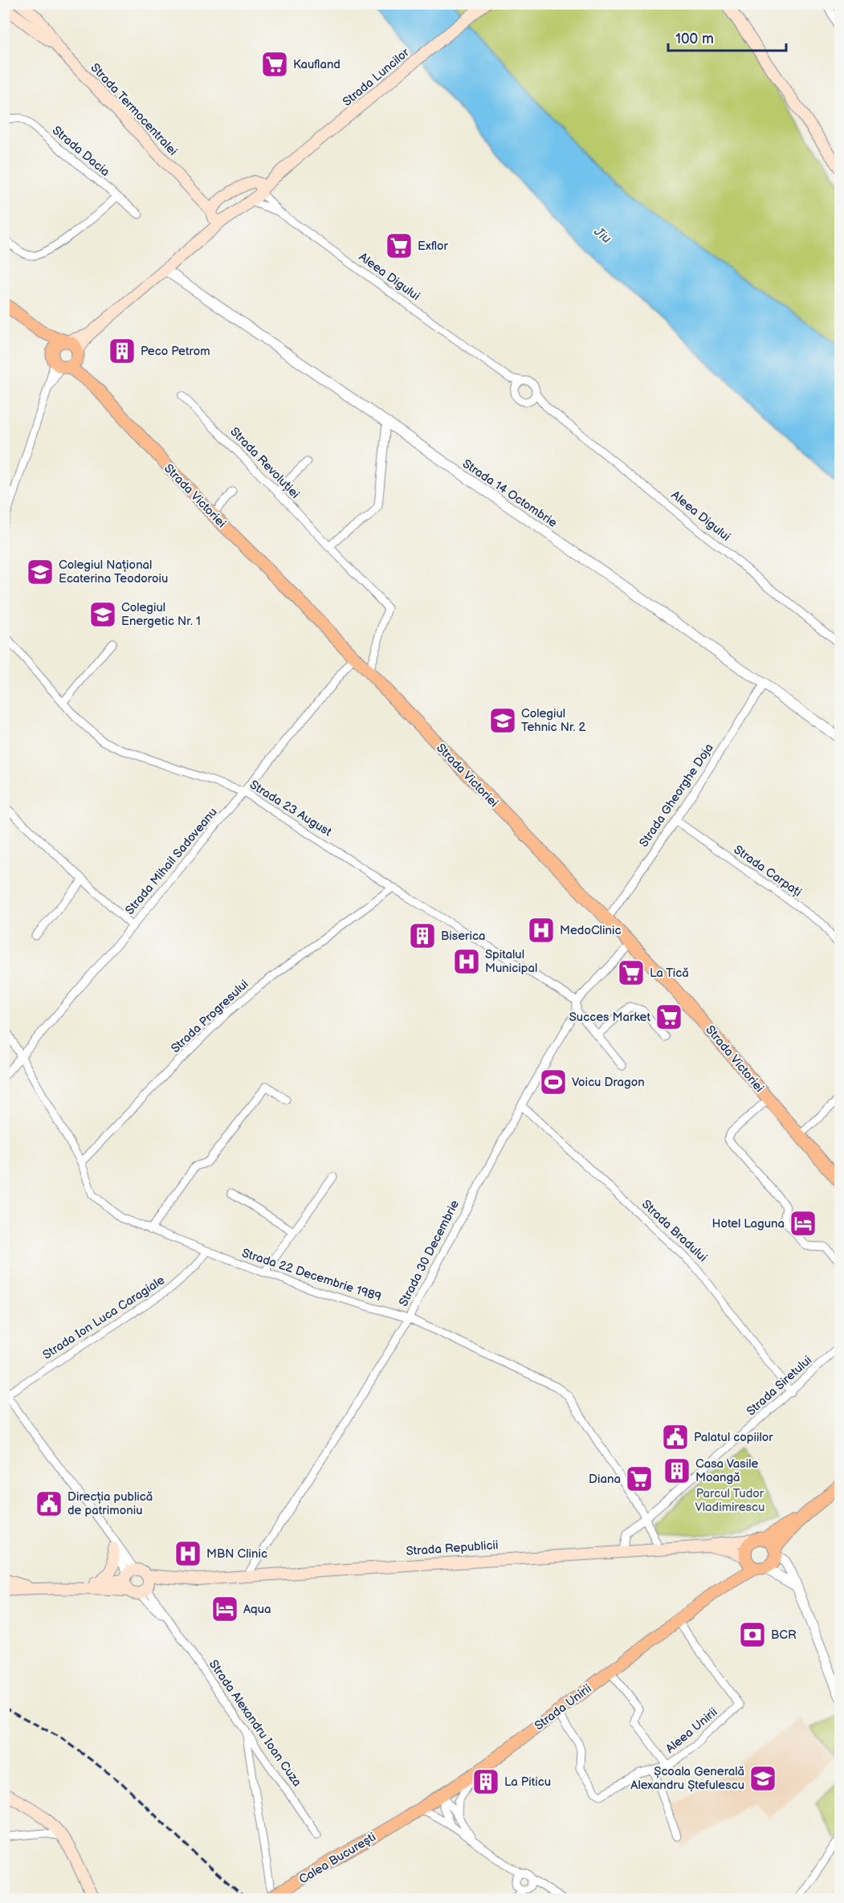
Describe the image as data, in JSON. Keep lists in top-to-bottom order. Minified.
{"streets":{"main road":["Strada Luncilor","Strada Termocentralei","Strada Victoriei","Strada Republicii","Strada Unirii","Calea București"],"street":["Strada Dacia","Aleea Digului","Strada Revoluției","Strada 14 Octombrie","Strada Gheorghe Doja","Strada 23 August","Strada Mihail Sadoveanu","Strada Carpați","Strada Progresului","Strada Bradului","Strada 30 Decembrie","Strada 22 Decembrie 1989","Strada Ion Luca Caragiale","Strada Siretului","Strada Alexandru Ioan Cuza","Aleea Unirii"]},"crossings":[["Strada Luncilor","Strada Termocentralei"],["Strada Luncilor","Aleea Digului"],["Strada Revoluției","Strada Victoriei"],["Strada 14 Octombrie","Strada Gheorghe Doja"],["Strada Victoriei","Strada Gheorghe Doja"],["Strada Victoriei","Strada Mihail Sadoveanu"],["Strada Gheorghe Doja","Strada Carpați"],["Strada 23 August","Strada Mihail Sadoveanu"],["Strada 23 August","Strada Progresului"],["Strada Mihail Sadoveanu","Strada 22 Decembrie 1989"],["Strada Progresului","Strada 22 Decembrie 1989"],["Strada Bradului","Strada 30 Decembrie"],["Strada Bradului","Strada Siretului"],["Strada 30 Decembrie","Strada 22 Decembrie 1989"],["Strada 30 Decembrie","Strada Republicii"],["Strada 22 Decembrie 1989","Strada Ion Luca Caragiale"],["Strada 22 Decembrie 1989","Strada Siretului"],["Strada 22 Decembrie 1989","Strada Republicii"],["Strada Republicii","Strada Unirii"],["Strada Republicii","Strada Alexandru Ioan Cuza"],["Strada Unirii","Aleea Unirii"],["Strada Unirii","Calea București"]],"water":["Jiu"],"parks":["Parcul Tudor Vladimirescu"],"places":{"supermarket":["Kaufland","Exflor","La Tică","Succes Market","Diana"],"building":["Peco Petrom","Biserica","Casa Vasile Moangă","La Piticu"],"school or university":["Colegiul Național Ecaterina Teodoroiu","Colegiul Energetic Nr. 1","Colegiul Tehnic Nr. 2","Școala Generală Alexandru Ștefulescu"],"hospital":["MedoClinic","Spitalul Municipal","MBN Clinic"],"sports":["Voicu Dragon"],"hotel":["Hotel Laguna","Aqua"],"public building":["Palatul copiilor","Direcția publică de patrimoniu"],"bank":["BCR"]},"scale_bar":"100 m"}
